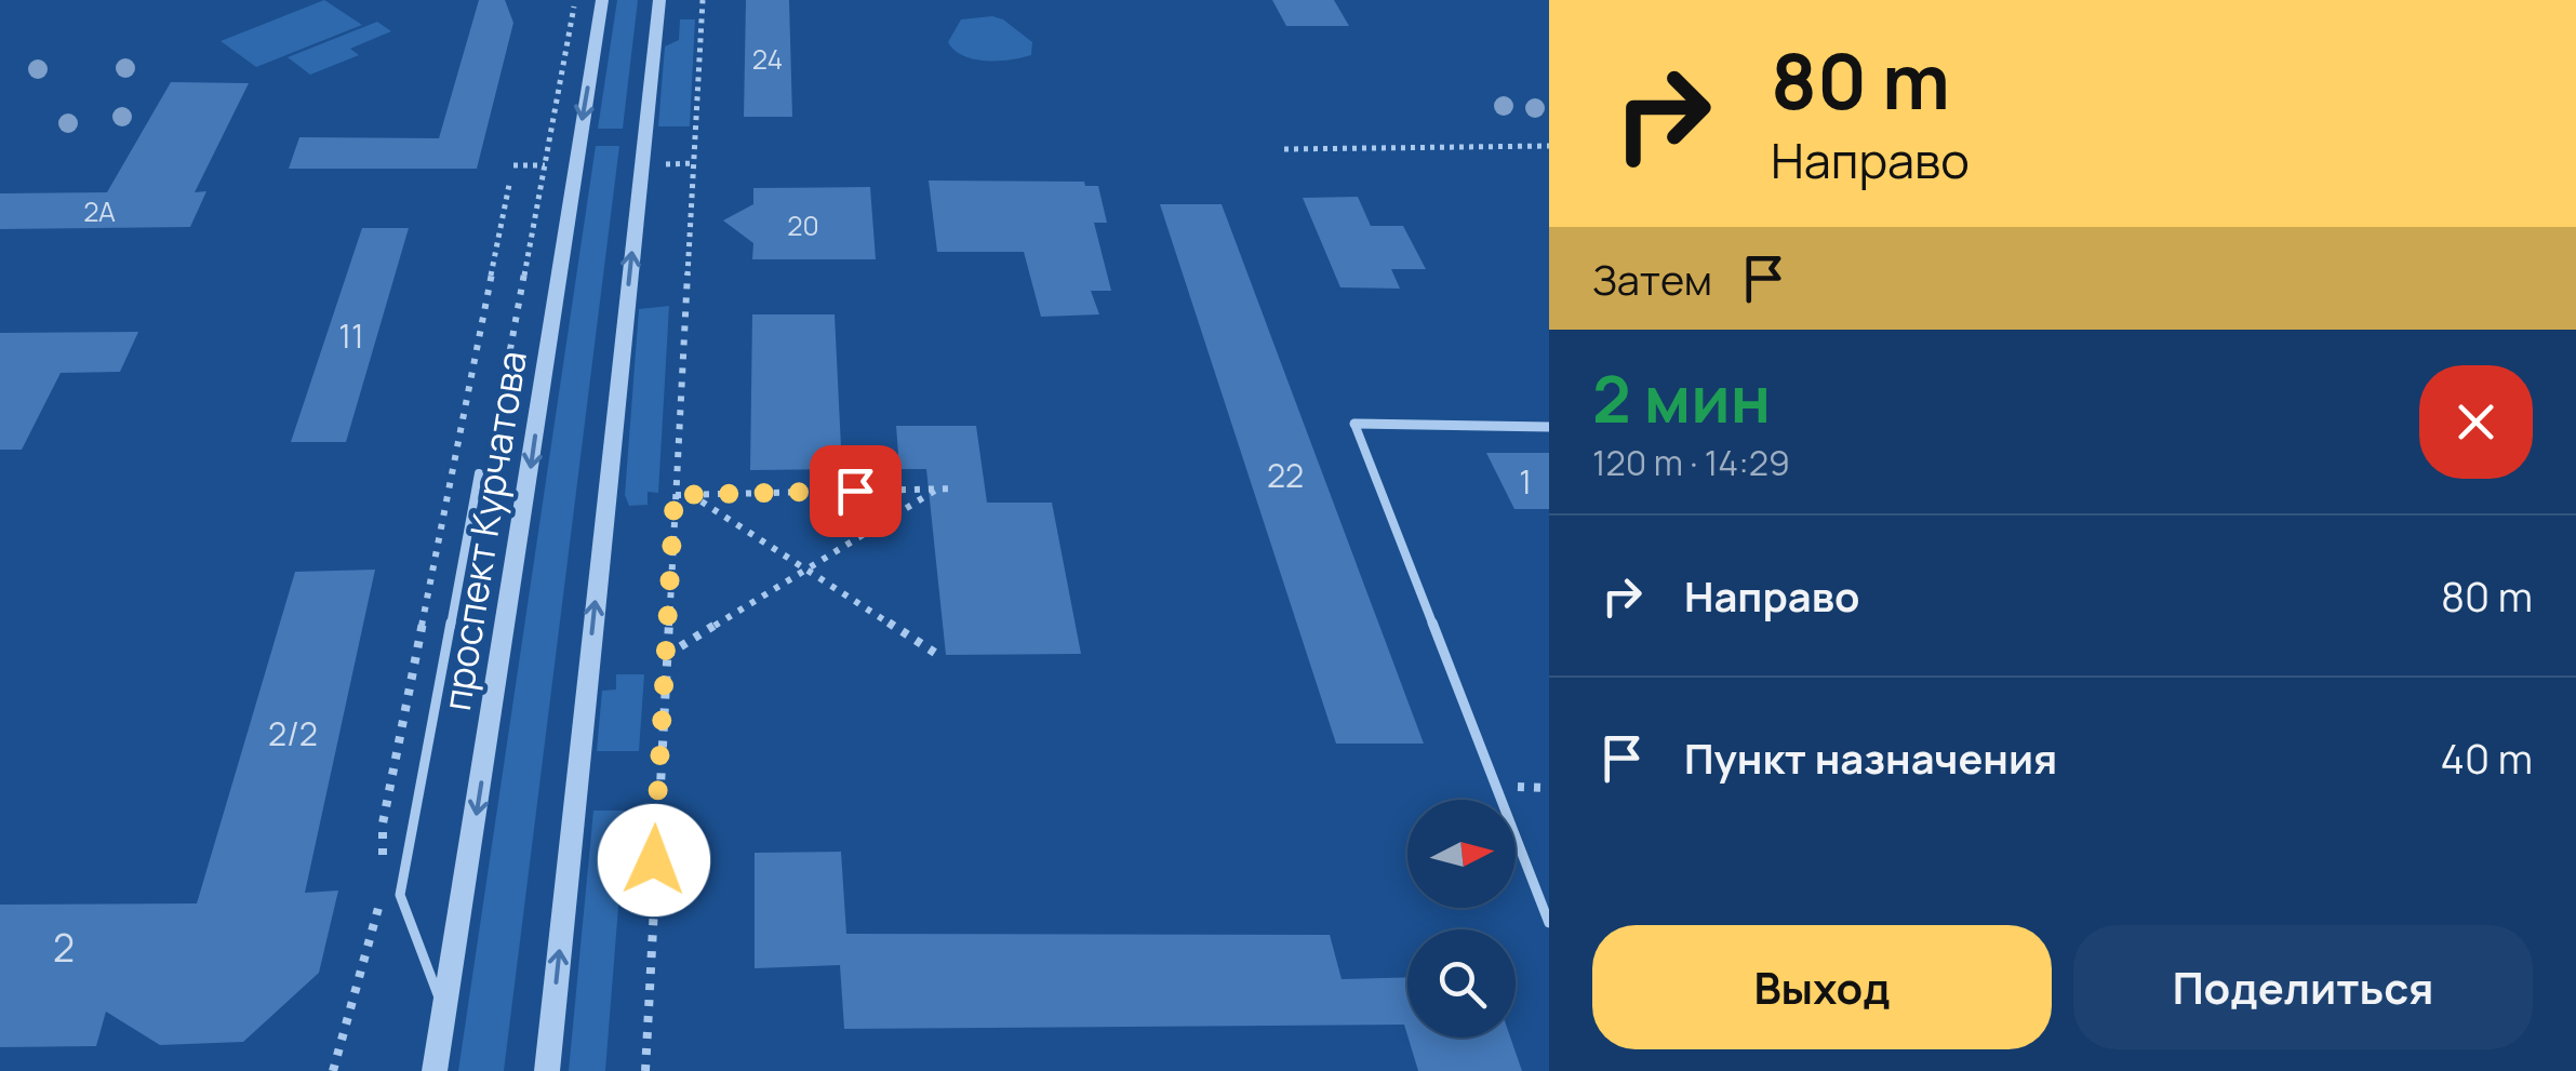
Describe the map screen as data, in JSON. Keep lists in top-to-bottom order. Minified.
{"streets":{"street":["проспект Курчатова"]},"house_numbers":["24","2А","20","11","22","1","2/2","2"],"north":"right","page":{"turn":["80 m","Направо"],"then":"Затем","heading":["2 мин","120 m · 14:29"],"list":[{"name":"Направо","value":"80 m"},{"name":"Пункт назначения","value":"40 m"}],"buttons":["Выход","Поделиться"]}}
